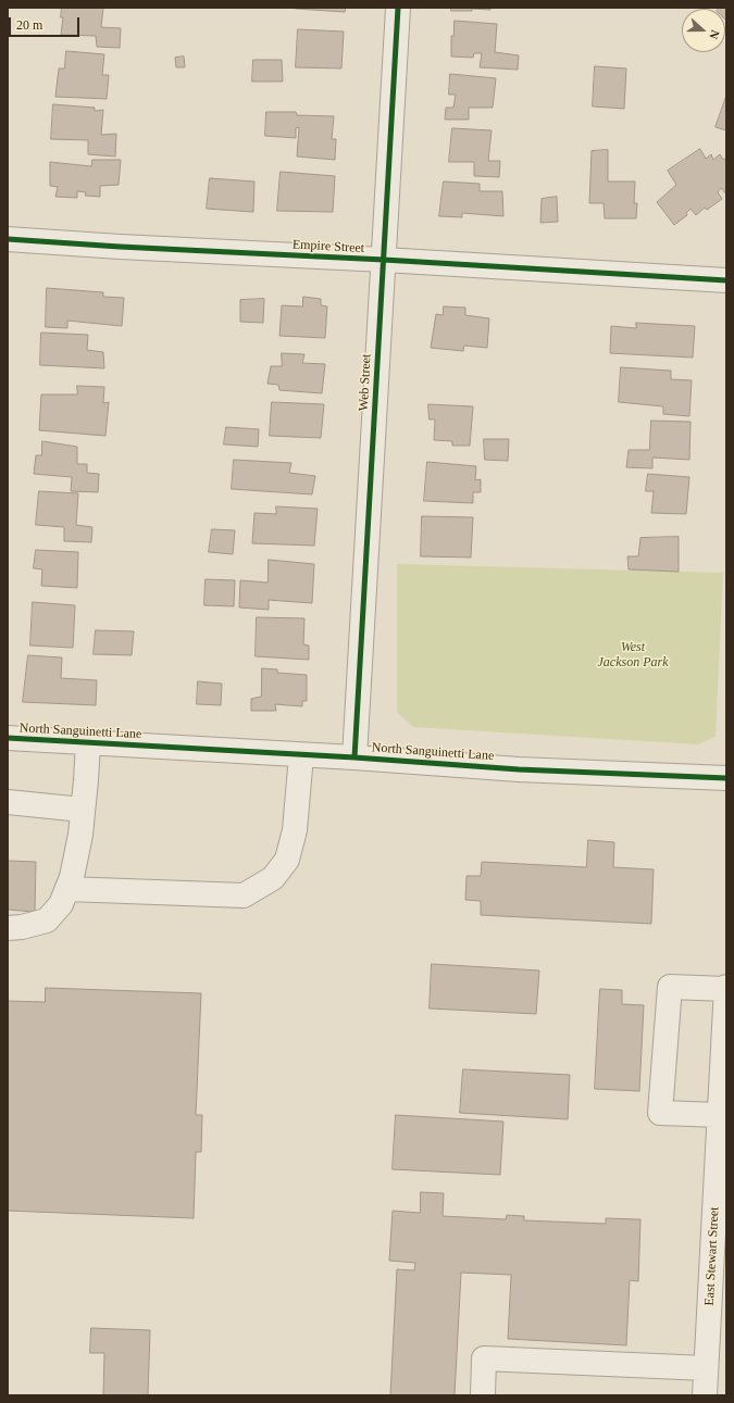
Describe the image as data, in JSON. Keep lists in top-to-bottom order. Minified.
{"streets":{"street":["Empire Street","Web Street","North Sanguinetti Lane","East Stewart Street"]},"crossings":[["Empire Street","Web Street"],["Web Street","North Sanguinetti Lane"]],"parks":["West Jackson Park"],"scale_bar":"20 m","north":"right"}
